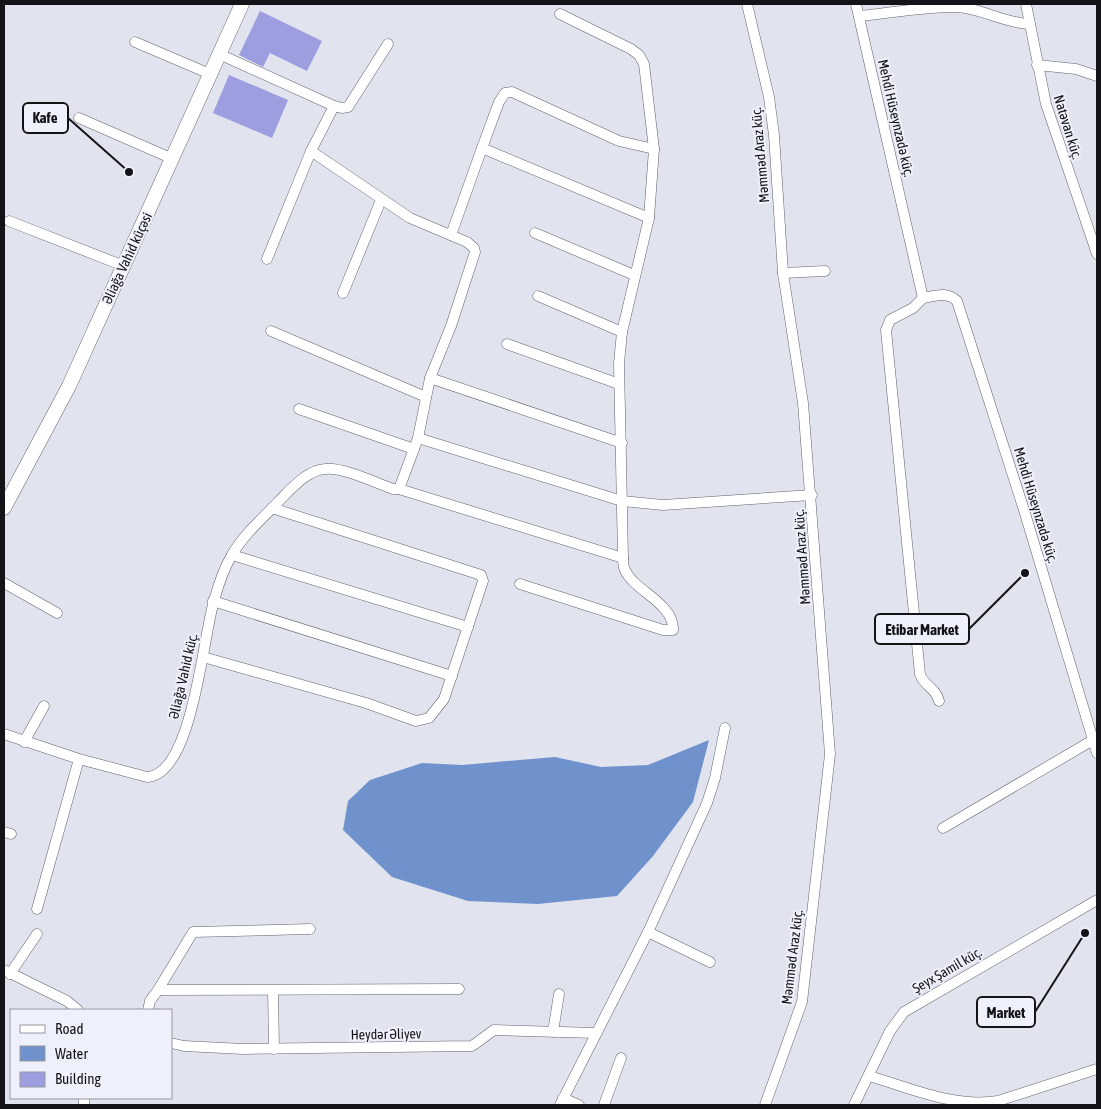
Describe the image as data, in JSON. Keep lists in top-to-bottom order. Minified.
{"streets":{"main road":["Əliağa Vahid küçəsi"],"street":["Mehdi Hüseynzadə küç.","Natəvan küç.","Məmməd Araz küç.","Əliağa Vahid küç.","Şeyx Şamil küç.","Heydər Əliyev"]},"places":["Kafe","Etibar Market","Market"],"legend":["Road","Water","Building"]}
